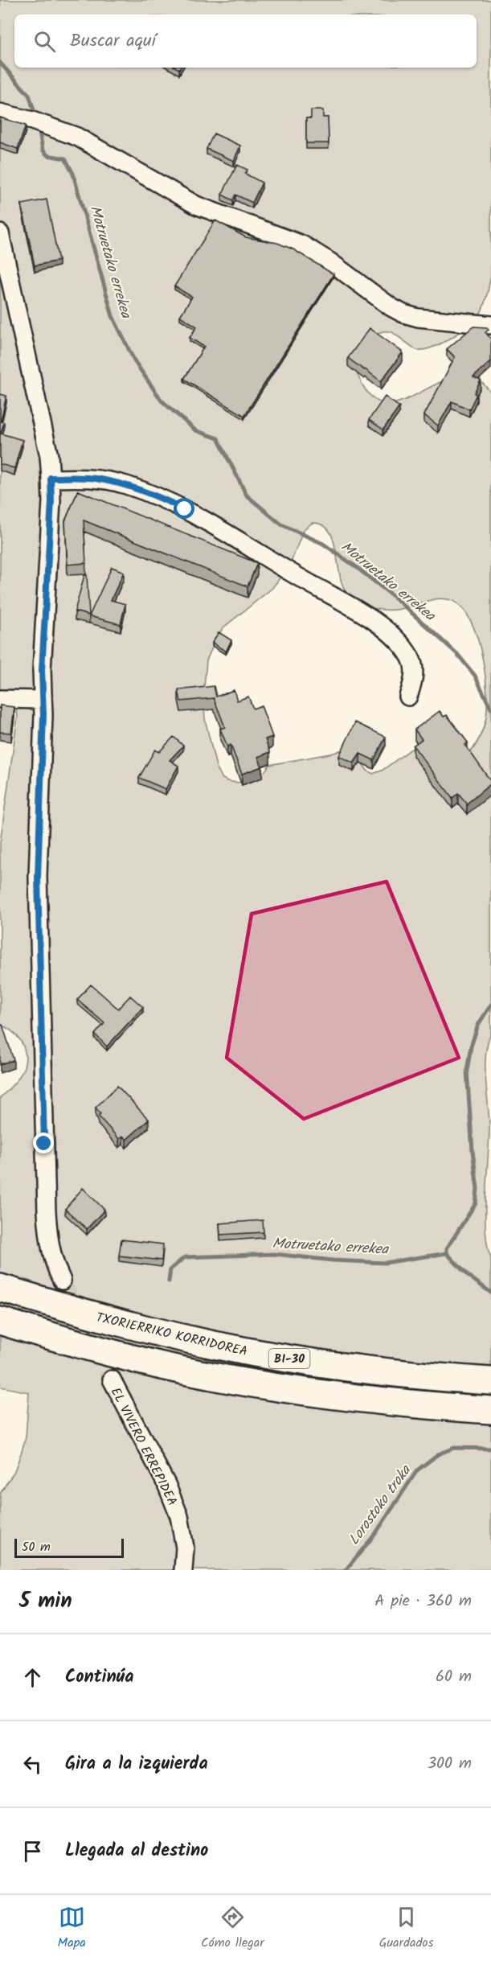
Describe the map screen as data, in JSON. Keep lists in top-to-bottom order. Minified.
{"streets":{"highway":["TXORIERRIKO KORRIDOREA","BI-30"],"street":["EL VIVERO ERREPIDEA"]},"water":["Motruetako errekea","Lorostoko troka"],"scale_bar":"50 m","page":{"search":"Buscar aquí","scale":"50 m","heading":["5 min","A pie · 360 m"],"list":[["Continúa","60 m"],["Gira a la izquierda","300 m"],"Llegada al destino"],"nav":["Mapa","Cómo llegar","Guardados"]}}
